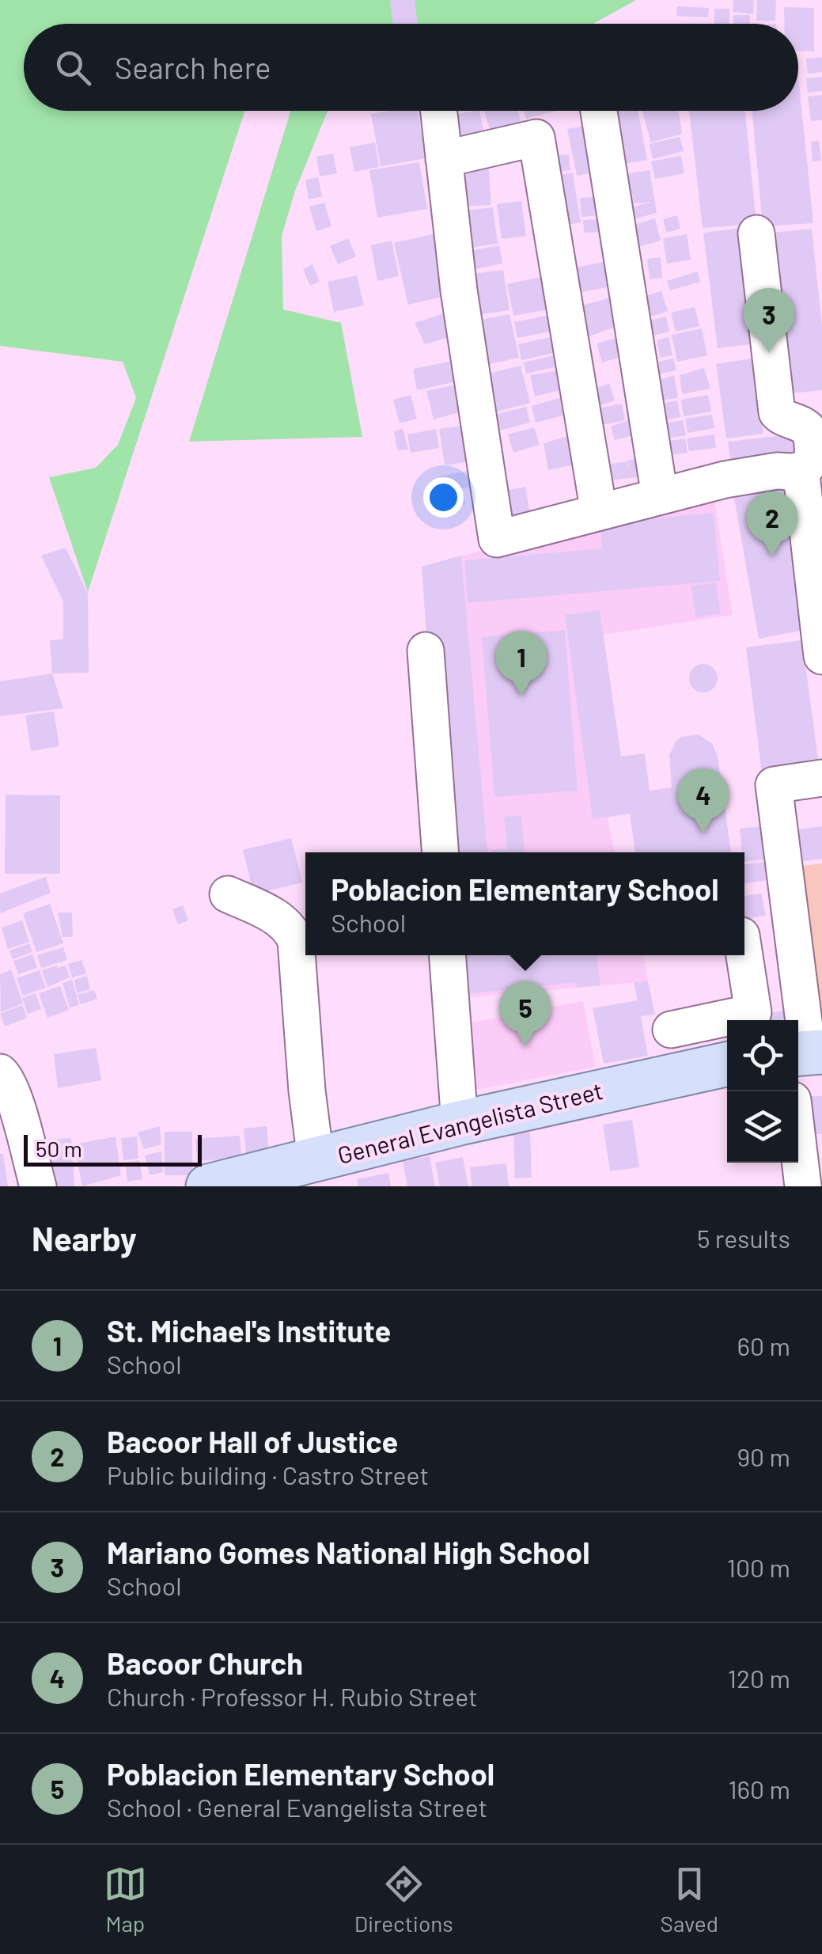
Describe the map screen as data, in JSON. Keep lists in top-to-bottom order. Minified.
{"streets":{"main road":["General Evangelista Street"]},"scale_bar":"50 m","page":{"search":"Search here","pins":["3","2","1","4","5"],"popup":["Poblacion Elementary School","School"],"scale":"50 m","heading":["Nearby","5 results"],"list":[{"mark":"1","name":"St. Michael's Institute","note":"School","value":"60 m"},{"mark":"2","name":"Bacoor Hall of Justice","note":"Public building · Castro Street","value":"90 m"},{"mark":"3","name":"Mariano Gomes National High School","note":"School","value":"100 m"},{"mark":"4","name":"Bacoor Church","note":"Church · Professor H. Rubio Street","value":"120 m"},{"mark":"5","name":"Poblacion Elementary School","note":"School · General Evangelista Street","value":"160 m"}],"nav":["Map","Directions","Saved"]}}
